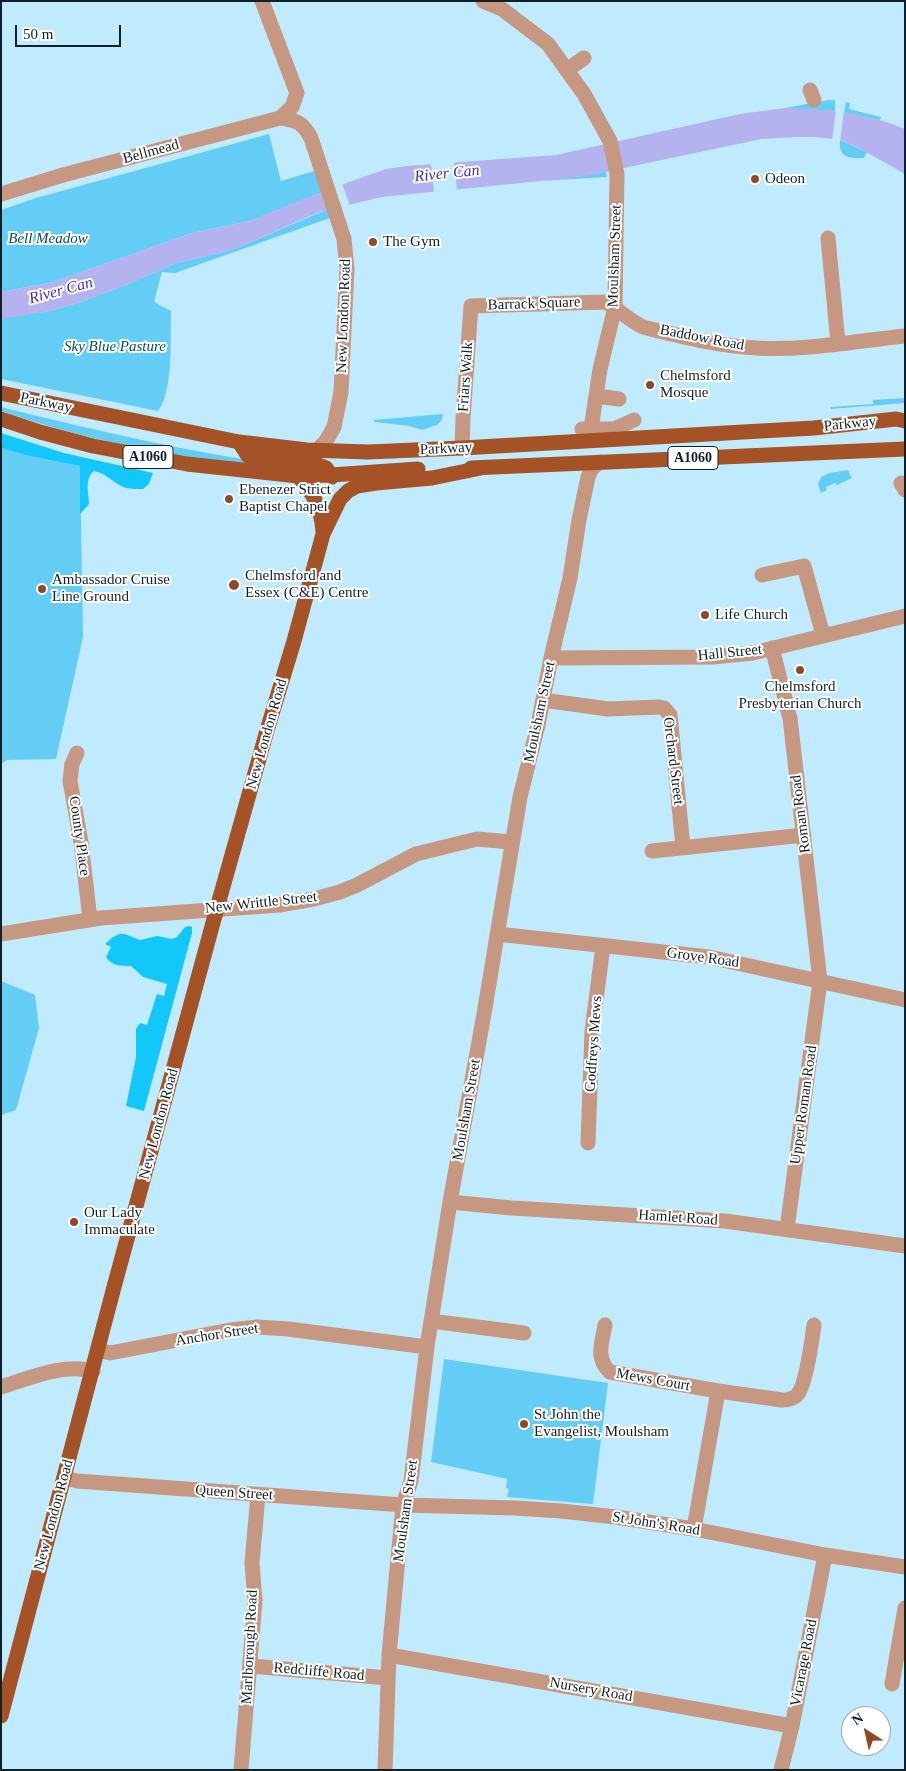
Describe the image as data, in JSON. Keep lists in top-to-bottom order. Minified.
{"streets":{"main road":["New London Road","Parkway","A1060"],"street":["Bellmead","Moulsham Street","Barrack Square","Baddow Road","Friars Walk","Hall Street","Orchard Street","Roman Road","County Place","New Writtle Street","Grove Road","Godfreys Mews","Upper Roman Road","Hamlet Road","Anchor Street","Mews Court","Queen Street","St John's Road","Marlborough Road","Vicarage Road","Redcliffe Road","Nursery Road"]},"crossings":[["Bellmead","New London Road"],["Moulsham Street","Baddow Road"],["Moulsham Street","Parkway"],["Moulsham Street","Hall Street"],["Moulsham Street","Orchard Street"],["Moulsham Street","New Writtle Street"],["Moulsham Street","Grove Road"],["Moulsham Street","Hamlet Road"],["Moulsham Street","Anchor Street"],["Moulsham Street","Queen Street"],["Moulsham Street","St John's Road"],["Moulsham Street","Redcliffe Road"],["Moulsham Street","Nursery Road"],["Barrack Square","Baddow Road"],["Barrack Square","Friars Walk"],["New London Road","Parkway"],["New London Road","New Writtle Street"],["New London Road","Anchor Street"],["New London Road","Queen Street"],["Friars Walk","Parkway"],["Parkway","A1060"],["Hall Street","Roman Road"],["Roman Road","Grove Road"],["Roman Road","Upper Roman Road"],["County Place","New Writtle Street"],["Grove Road","Godfreys Mews"],["Grove Road","Upper Roman Road"],["Upper Roman Road","Hamlet Road"],["Queen Street","St John's Road"],["Queen Street","Marlborough Road"],["St John's Road","Vicarage Road"],["Marlborough Road","Redcliffe Road"],["Vicarage Road","Nursery Road"]],"water":["River Can"],"parks":["Bell Meadow","Sky Blue Pasture"],"places":["Odeon","The Gym","Chelmsford Mosque","Ebenezer Strict Baptist Chapel","Chelmsford and Essex (C&E) Centre","Ambassador Cruise Line Ground","Life Church","Chelmsford Presbyterian Church","Our Lady Immaculate","St John the Evangelist, Moulsham"],"scale_bar":"50 m","north":"top left"}
